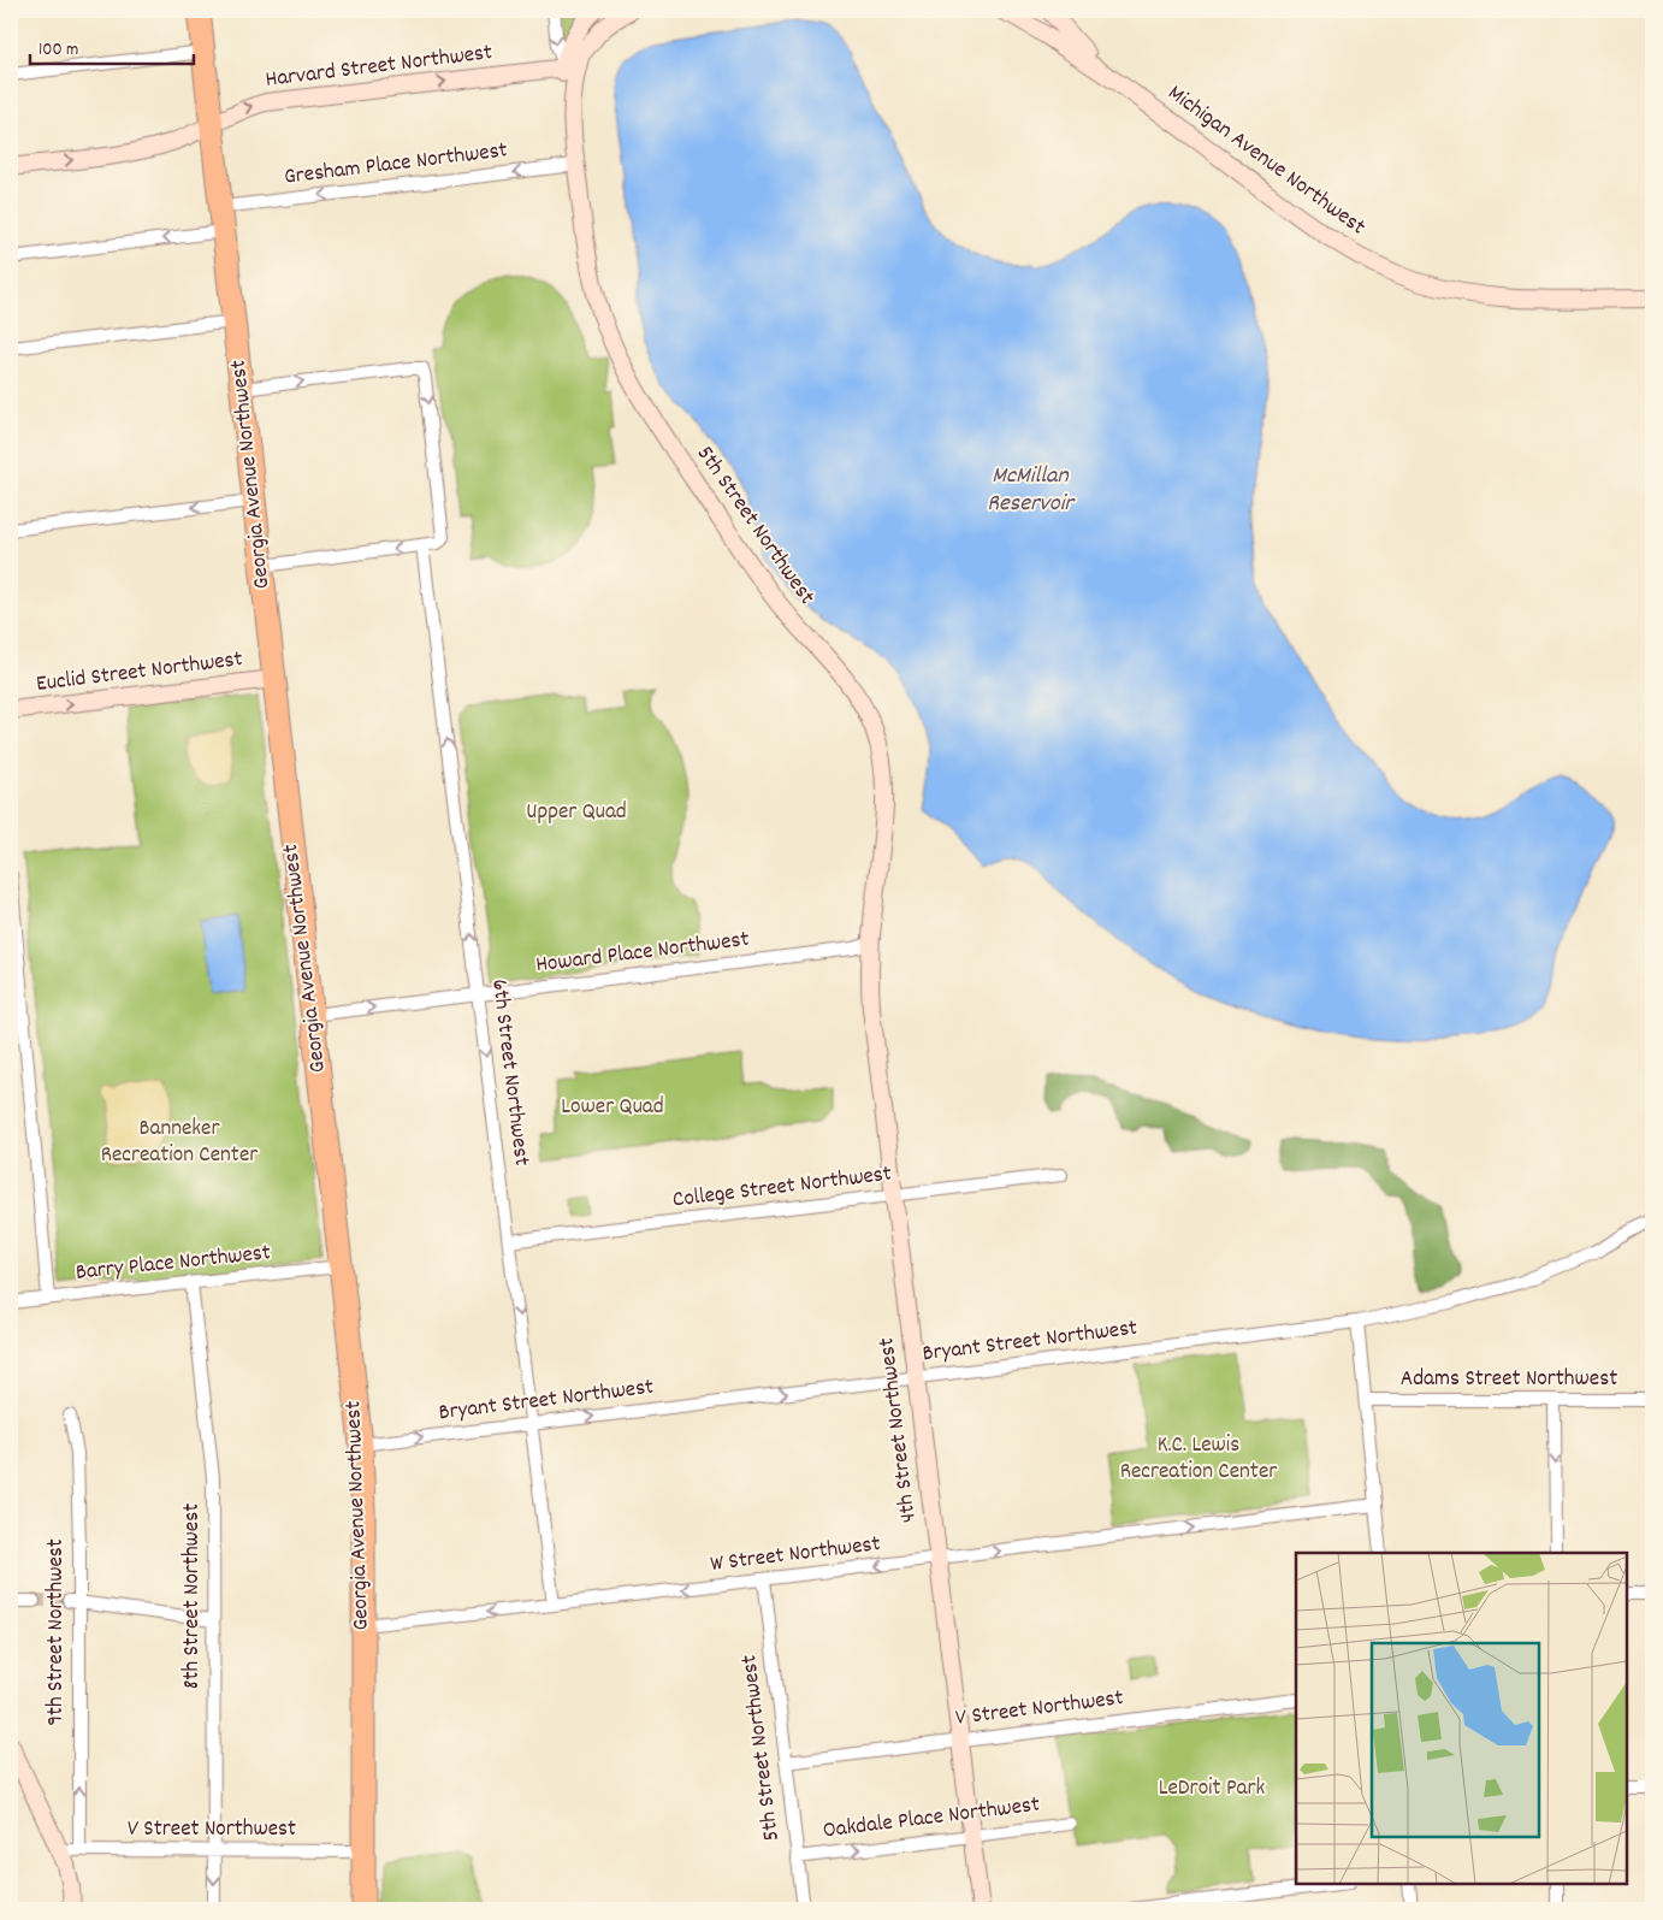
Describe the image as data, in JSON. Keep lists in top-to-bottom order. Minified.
{"streets":{"highway":["Georgia Avenue Northwest"],"street":["Harvard Street Northwest","Michigan Avenue Northwest","Gresham Place Northwest","5th Street Northwest","Euclid Street Northwest","Howard Place Northwest","6th Street Northwest","College Street Northwest","Barry Place Northwest","Bryant Street Northwest","Adams Street Northwest","4th Street Northwest","W Street Northwest","8th Street Northwest","9th Street Northwest","V Street Northwest","Oakdale Place Northwest"]},"crossings":[["Harvard Street Northwest","Georgia Avenue Northwest"],["Harvard Street Northwest","5th Street Northwest"],["Gresham Place Northwest","Georgia Avenue Northwest"],["Gresham Place Northwest","5th Street Northwest"],["Georgia Avenue Northwest","Euclid Street Northwest"],["Georgia Avenue Northwest","Howard Place Northwest"],["Georgia Avenue Northwest","Barry Place Northwest"],["Georgia Avenue Northwest","Bryant Street Northwest"],["Georgia Avenue Northwest","W Street Northwest"],["Georgia Avenue Northwest","V Street Northwest"],["5th Street Northwest","Howard Place Northwest"],["5th Street Northwest","4th Street Northwest"],["5th Street Northwest","W Street Northwest"],["5th Street Northwest","V Street Northwest"],["5th Street Northwest","Oakdale Place Northwest"],["Howard Place Northwest","6th Street Northwest"],["Howard Place Northwest","4th Street Northwest"],["6th Street Northwest","College Street Northwest"],["6th Street Northwest","Bryant Street Northwest"],["6th Street Northwest","W Street Northwest"],["College Street Northwest","4th Street Northwest"],["Barry Place Northwest","8th Street Northwest"],["Bryant Street Northwest","4th Street Northwest"],["4th Street Northwest","W Street Northwest"],["4th Street Northwest","V Street Northwest"],["4th Street Northwest","Oakdale Place Northwest"],["8th Street Northwest","V Street Northwest"],["9th Street Northwest","V Street Northwest"]],"one_way":["Gresham Place Northwest","Euclid Street Northwest","Bryant Street Northwest","9th Street Northwest","Oakdale Place Northwest"],"water":["McMillan Reservoir"],"parks":["Upper Quad","Lower Quad","Banneker Recreation Center","K.C. Lewis Recreation Center","LeDroit Park"],"scale_bar":"100 m"}
